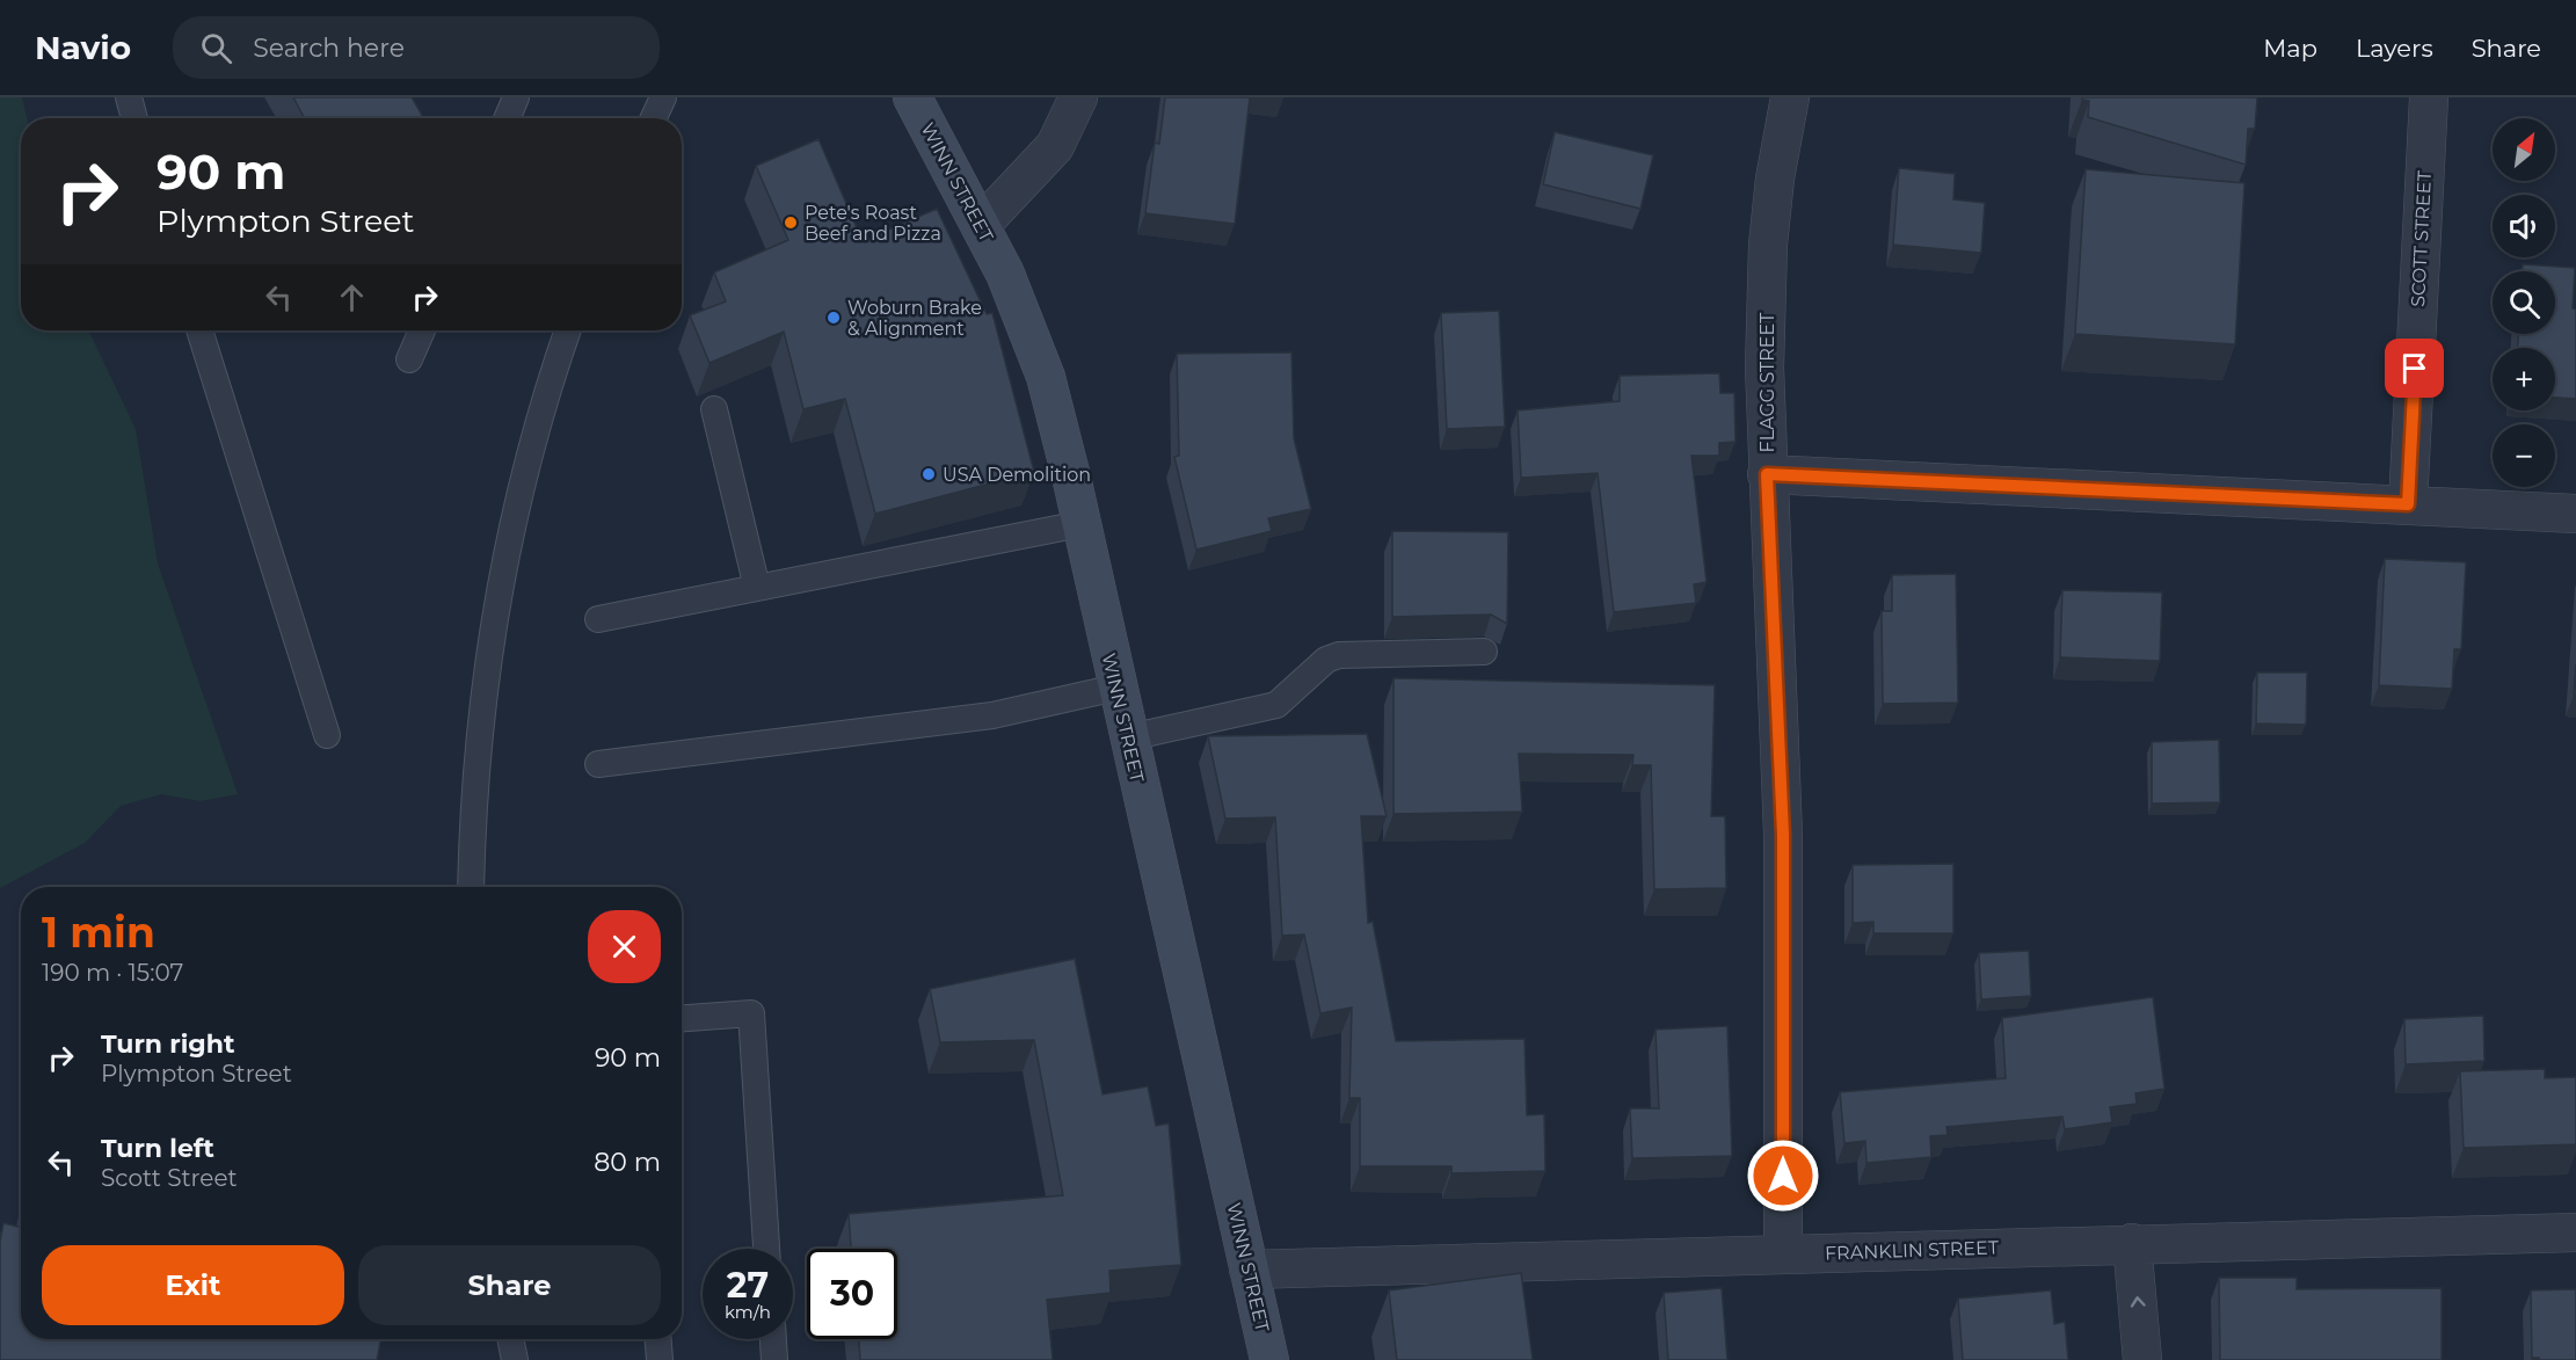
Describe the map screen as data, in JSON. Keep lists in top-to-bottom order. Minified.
{"streets":{"main road":["WINN STREET"],"street":["SCOTT STREET","FLAGG STREET","FRANKLIN STREET"]},"crossings":[["WINN STREET","FRANKLIN STREET"],["FLAGG STREET","FRANKLIN STREET"]],"places":["Pete's Roast Beef and Pizza","Woburn Brake & Alignment","USA Demolition"],"north":"top right","page":{"header":"Navio","search":"Search here","nav":["Map","Layers","Share"],"map_buttons":["+","−"],"turn":["90 m","Plympton Street"],"heading":["1 min","190 m · 15:07"],"list":[{"name":"Turn right","note":"Plympton Street","value":"90 m"},{"name":"Turn left","note":"Scott Street","value":"80 m"}],"buttons":["Exit","Share"],"speed":"27 km/h","limit":"30"}}
